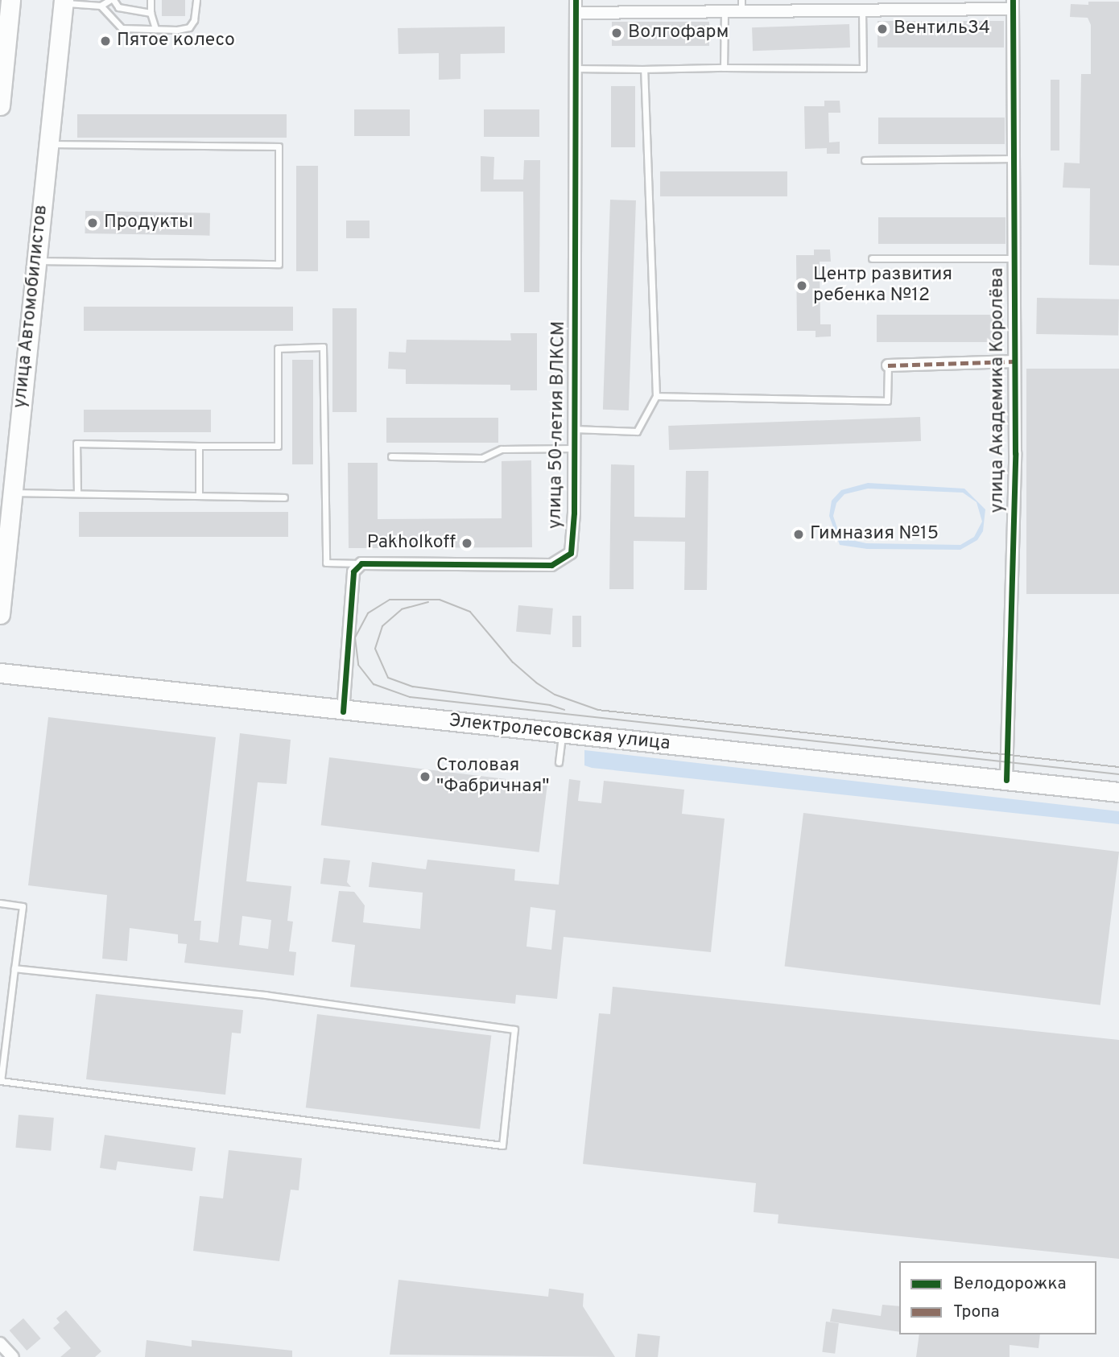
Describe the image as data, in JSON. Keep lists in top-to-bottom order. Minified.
{"streets":{"main road":["улица Автомобилистов","Электролесовская улица"],"street":["улица Академика Королёва","улица 50-летия ВЛКСМ"]},"crossings":[["улица Академика Королёва","Электролесовская улица"]],"places":["Вентиль34","Волгофарм","Пятое колесо","Продукты","Центр развития ребенка №12","Гимназия №15","Pakholkoff","Столовая \"Фабричная\""],"legend":["Велодорожка","Тропа"]}
